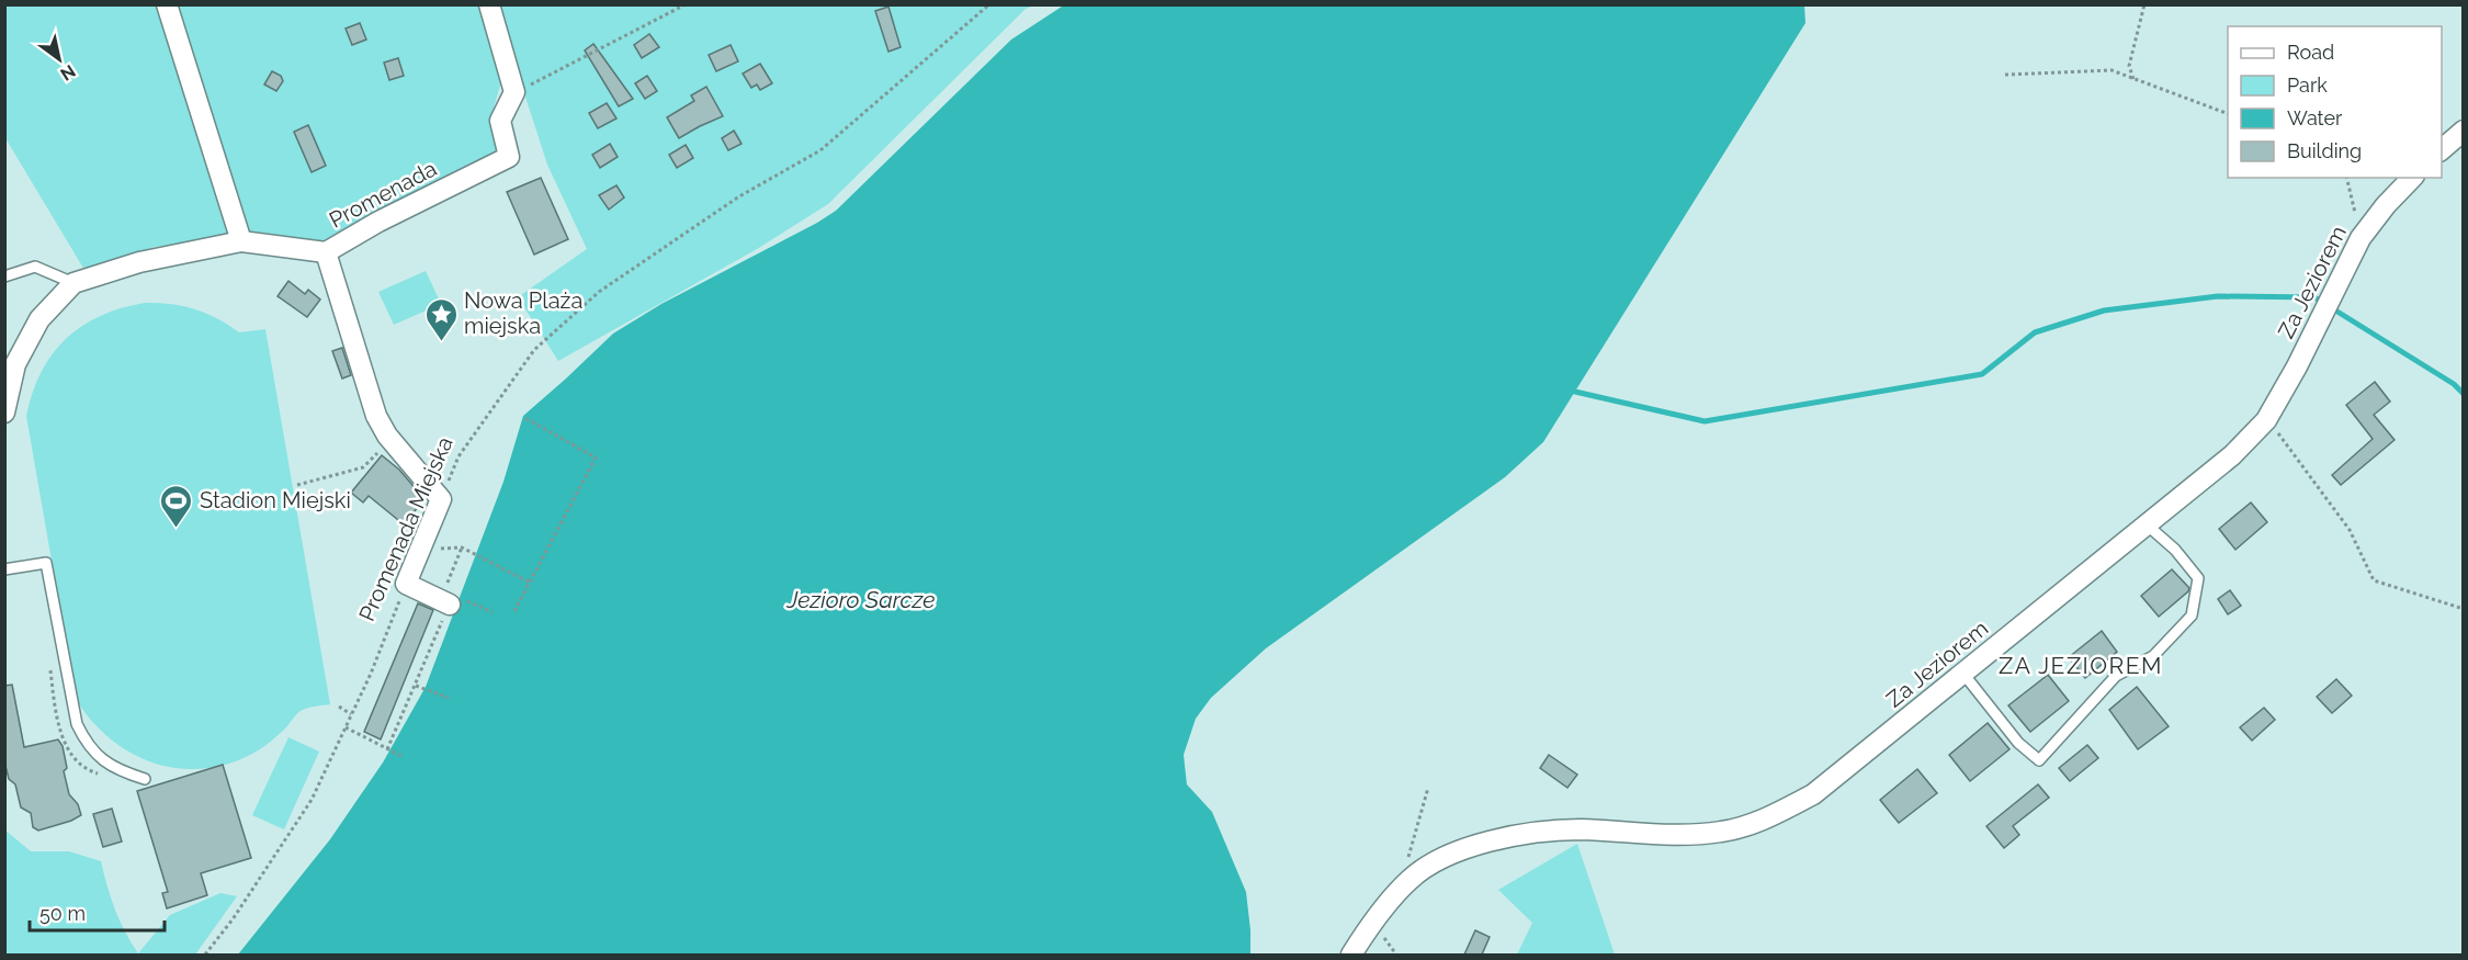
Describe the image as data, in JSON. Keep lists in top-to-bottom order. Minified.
{"streets":{"street":["Promenada","Za Jeziorem","Promenada Miejska"]},"crossings":[["Promenada","Promenada Miejska"]],"districts":["ZA JEZIOREM"],"water":["Jezioro Sarcze"],"places":{"place":["Nowa Plaża miejska"],"sports":["Stadion Miejski"]},"legend":["Road","Park","Water","Building"],"scale_bar":"50 m","north":"bottom right"}
